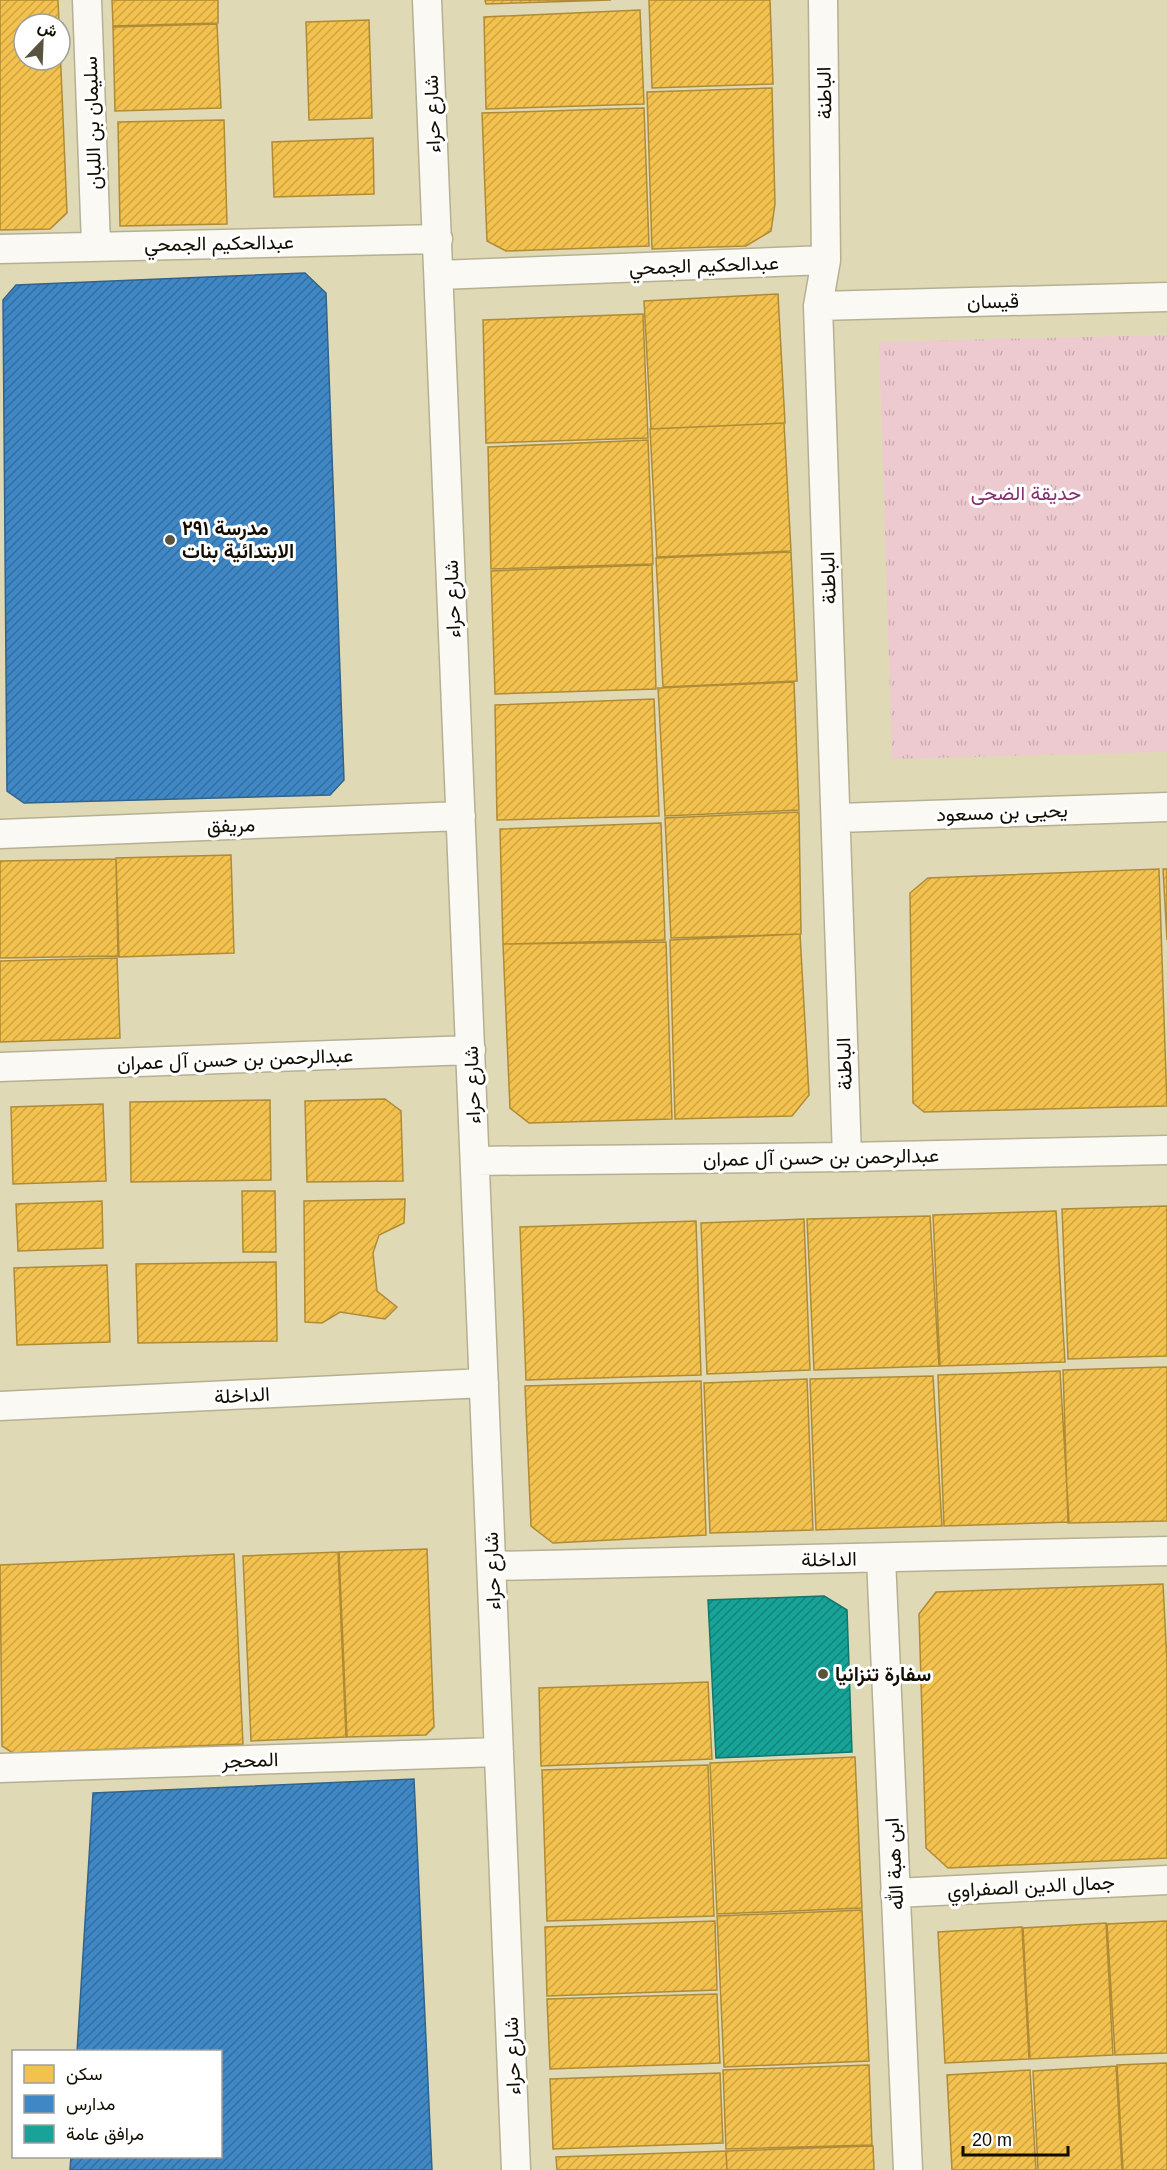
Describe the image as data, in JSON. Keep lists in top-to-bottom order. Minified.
{"streets":{"street":["الباطنة","شارع حراء","سليمان بن اللبان","عبدالحكيم الجمحي","قيسان","يحيى بن مسعود","مريفق","عبدالرحمن بن حسن آل عمران","الداخلة","المحجر","ابن هبة الله","جمال الدين الصفراوي"]},"crossings":[["الباطنة","عبدالحكيم الجمحي"],["الباطنة","قيسان"],["الباطنة","يحيى بن مسعود"],["الباطنة","عبدالرحمن بن حسن آل عمران"],["شارع حراء","عبدالحكيم الجمحي"],["شارع حراء","مريفق"],["شارع حراء","عبدالرحمن بن حسن آل عمران"],["شارع حراء","الداخلة"],["شارع حراء","المحجر"],["سليمان بن اللبان","عبدالحكيم الجمحي"],["الداخلة","ابن هبة الله"],["ابن هبة الله","جمال الدين الصفراوي"]],"parks":["حديقة الضحى"],"places":["مدرسة ٢٩١ الابتدائية بنات","سفارة تنزانيا"],"legend":["سكن","مدارس","مرافق عامة"],"scale_bar":"20 m","north":"top right"}
